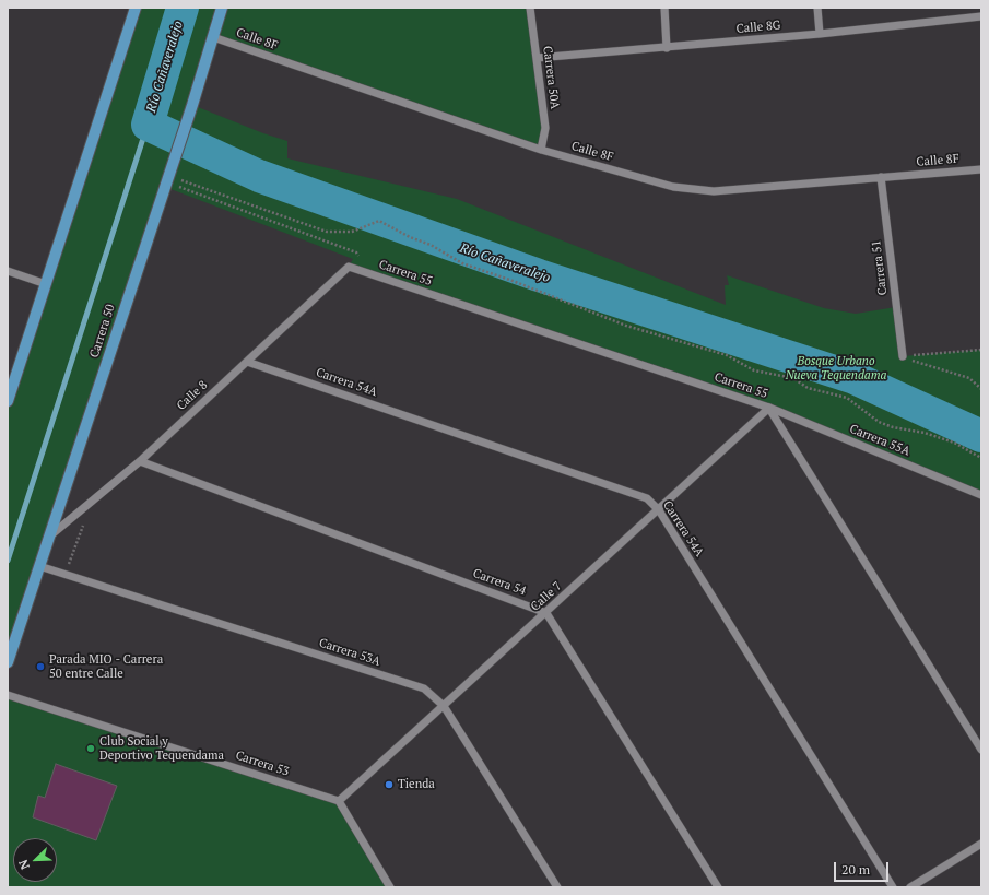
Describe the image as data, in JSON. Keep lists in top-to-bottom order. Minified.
{"streets":{"main road":["Carrera 50"],"street":["Calle 8G","Calle 8F","Carrera 50A","Carrera 51","Carrera 55","Carrera 54A","Calle 8","Carrera 55A","Carrera 54","Calle 7","Carrera 53A","Carrera 53"]},"crossings":[["Calle 8G","Carrera 50A"],["Calle 8F","Carrera 50A"],["Calle 8F","Carrera 51"],["Calle 8F","Carrera 50"],["Carrera 55","Calle 8"],["Carrera 55","Carrera 55A"],["Carrera 55","Calle 7"],["Carrera 50","Calle 8"],["Carrera 50","Carrera 53A"],["Carrera 54A","Calle 8"],["Carrera 54A","Calle 7"],["Calle 8","Carrera 54"],["Carrera 55A","Calle 7"],["Carrera 54","Calle 7"],["Calle 7","Carrera 53A"],["Calle 7","Carrera 53"]],"water":["Río Cañaveralejo"],"parks":["Bosque Urbano Nueva Tequendama"],"places":["Parada MIO - Carrera 50 entre Calle","Club Social y Deportivo Tequendama","Tienda"],"scale_bar":"20 m","north":"bottom left"}
